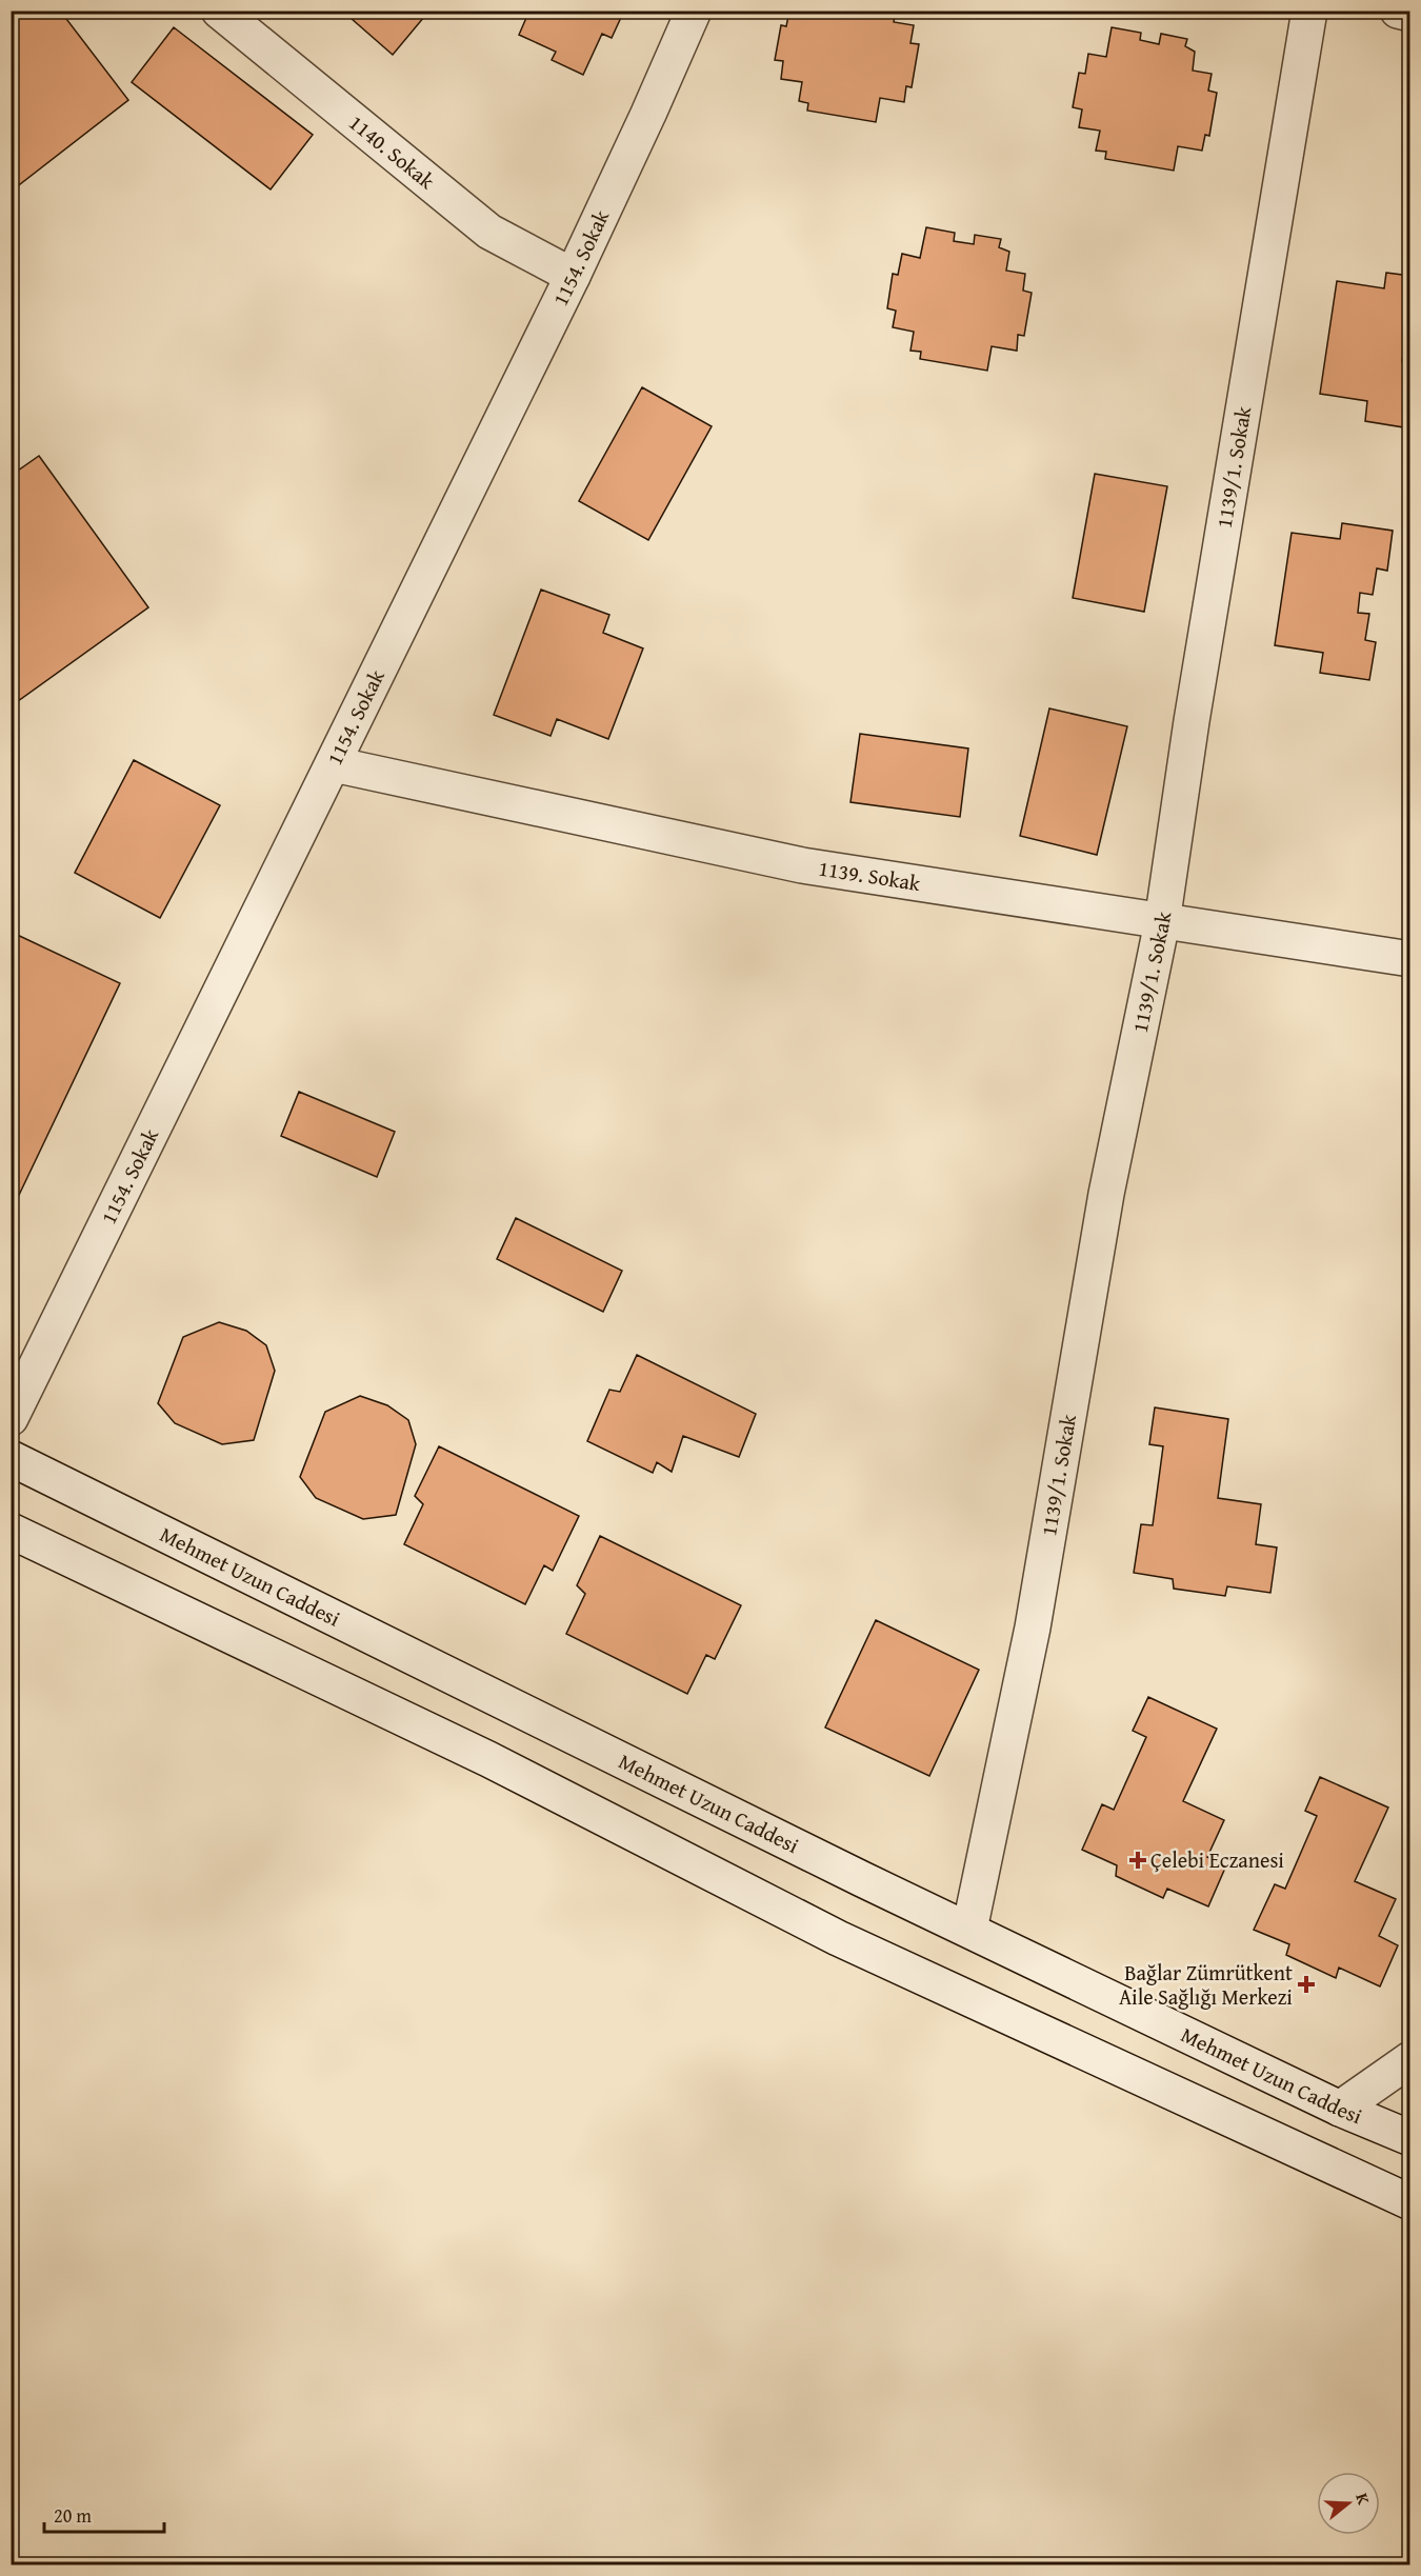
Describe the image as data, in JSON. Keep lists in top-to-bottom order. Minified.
{"streets":{"street":["1140. Sokak","1154. Sokak","1139/1. Sokak","1139. Sokak","Mehmet Uzun Caddesi"]},"crossings":[["1140. Sokak","1154. Sokak"],["1154. Sokak","1139. Sokak"],["1139/1. Sokak","1139. Sokak"],["1139/1. Sokak","Mehmet Uzun Caddesi"]],"places":{"health":["Çelebi Eczanesi","Bağlar Zümrütkent Aile Sağlığı Merkezi"]},"scale_bar":"20 m","north":"right"}
